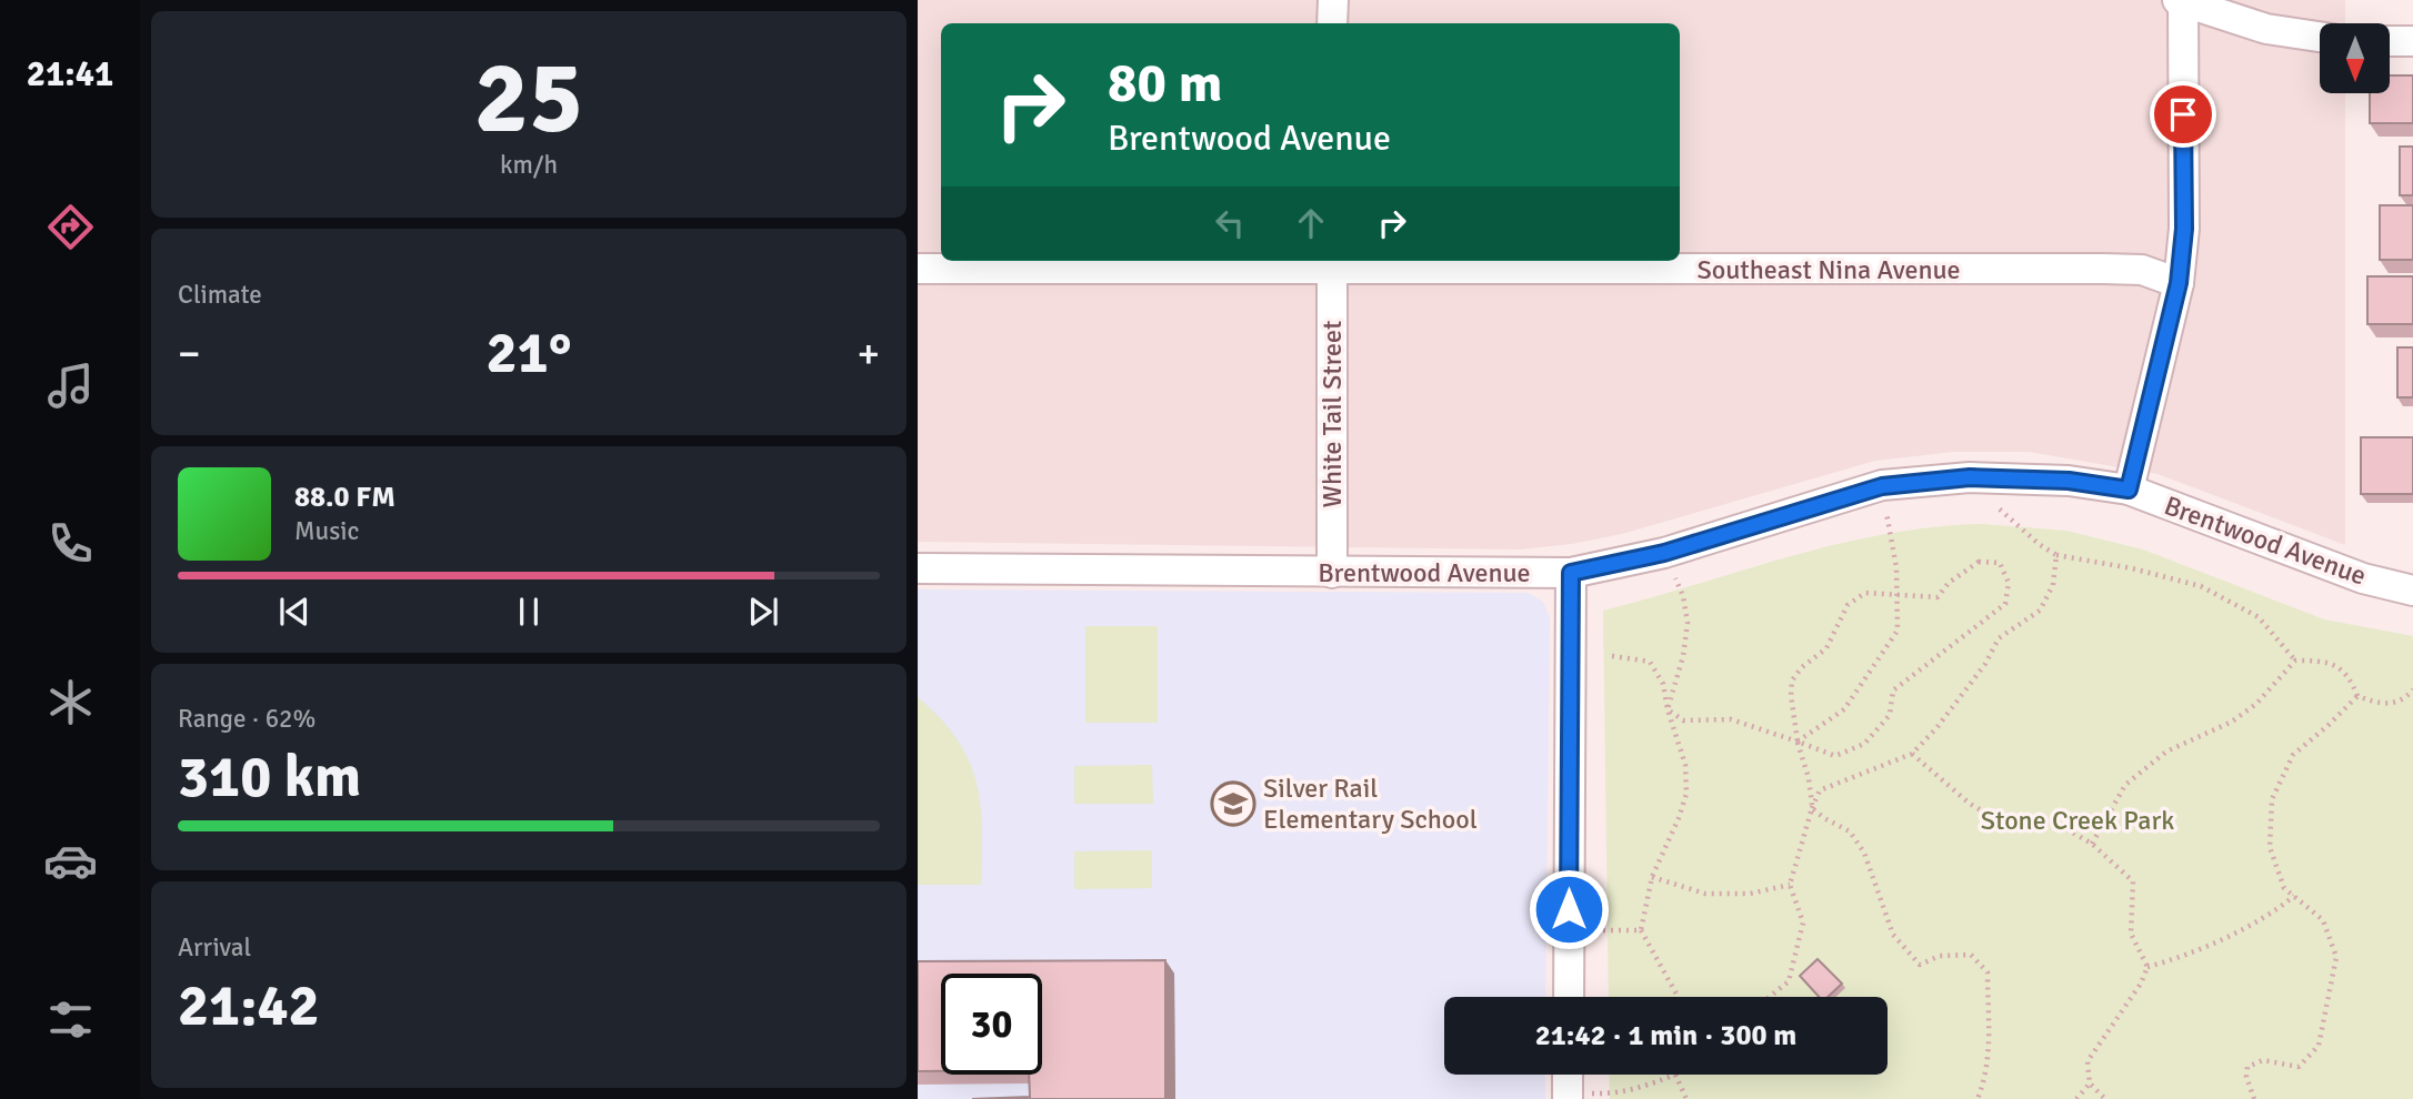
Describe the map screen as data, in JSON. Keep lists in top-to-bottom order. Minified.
{"streets":{"street":["Southeast Nina Avenue","White Tail Street","Brentwood Avenue"]},"crossings":[["Southeast Nina Avenue","White Tail Street"],["White Tail Street","Brentwood Avenue"]],"parks":["Stone Creek Park"],"places":{"school or university":["Silver Rail Elementary School"]},"north":"bottom","page":{"tabs":"21:41","tile":[["25","km/h"],"Climate",["Range · 62%","310 km"],["Arrival","21:42"]],"turn":["80 m","Brentwood Avenue"],"heat":["−","21°","+"],"song":["88.0 FM","Music"],"limit":"30","trip":"21:42 · 1 min · 300 m"}}
